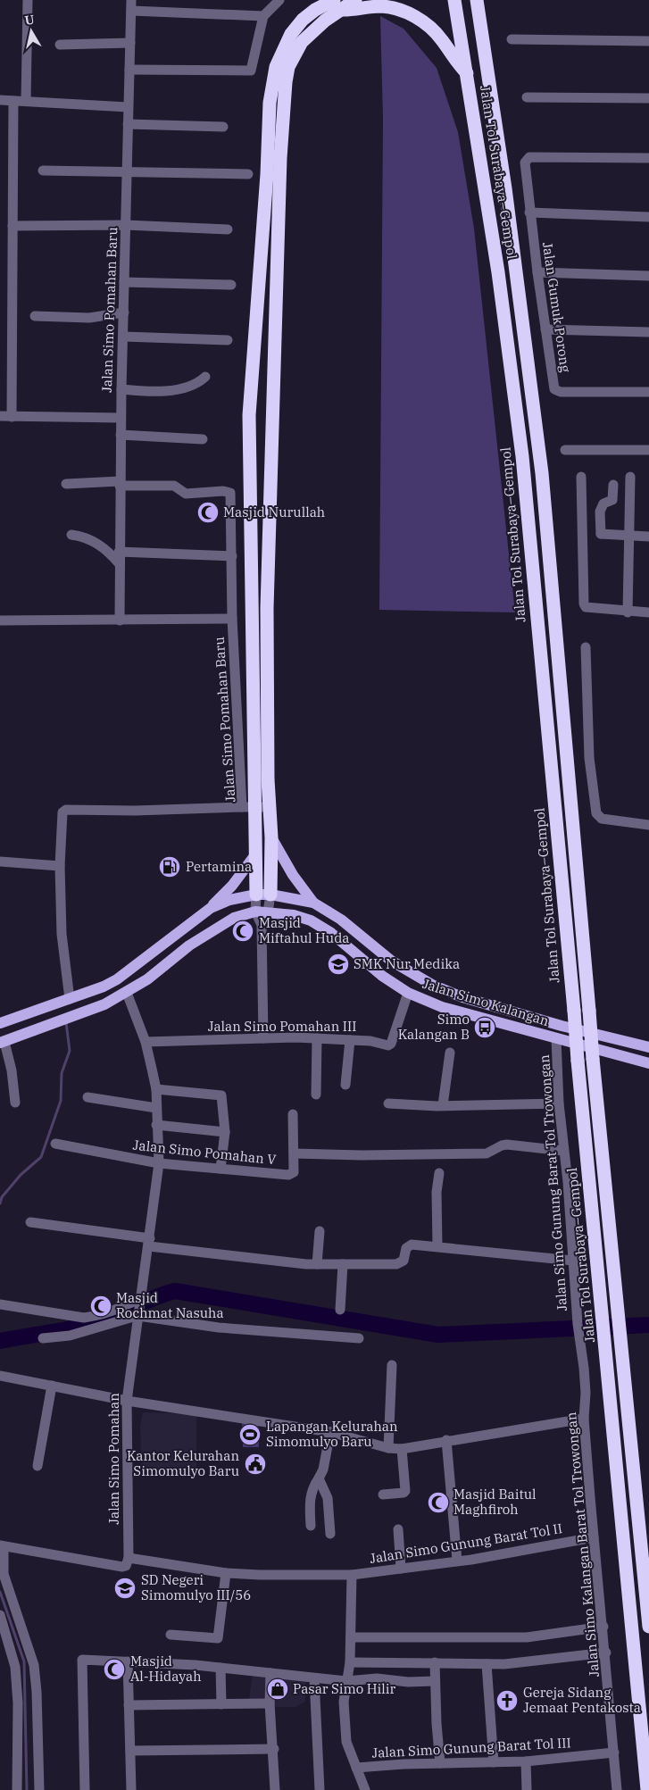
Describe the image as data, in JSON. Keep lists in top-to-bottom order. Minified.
{"streets":{"highway":["Jalan Tol Surabaya–Gempol"],"main road":["Jalan Simo Kalangan"],"street":["Jalan Gumuk Porong","Jalan Simo Pomahan Baru","Jalan Simo Pomahan III","Jalan Simo Pomahan V","Jalan Simo Gunung Barat Tol Trowongan","Jalan Simo Pomahan","Jalan Simo Gunung Barat Tol II","Jalan Simo Kalangan Barat Tol Trowongan","Jalan Simo Gunung Barat Tol III"]},"crossings":[["Jalan Simo Kalangan","Jalan Simo Pomahan III"],["Jalan Simo Kalangan","Jalan Simo Gunung Barat Tol Trowongan"],["Jalan Simo Pomahan III","Jalan Simo Pomahan"],["Jalan Simo Pomahan V","Jalan Simo Pomahan"],["Jalan Simo Gunung Barat Tol Trowongan","Jalan Simo Kalangan Barat Tol Trowongan"],["Jalan Simo Pomahan","Jalan Simo Gunung Barat Tol II"],["Jalan Simo Gunung Barat Tol II","Jalan Simo Kalangan Barat Tol Trowongan"],["Jalan Simo Kalangan Barat Tol Trowongan","Jalan Simo Gunung Barat Tol III"]],"places":{"mosque":["Masjid Nurullah","Masjid Miftahul Huda","Masjid Rochmat Nasuha","Masjid Baitul Maghfiroh","Masjid Al-Hidayah"],"fuel station":["Pertamina"],"school or university":["SMK Nur Medika","SD Negeri Simomulyo III/56"],"bus stop":["Simo Kalangan B"],"sports":["Lapangan Kelurahan Simomulyo Baru"],"public building":["Kantor Kelurahan Simomulyo Baru"],"shop":["Pasar Simo Hilir"],"church":["Gereja Sidang Jemaat Pentakosta"]},"north":"top"}
